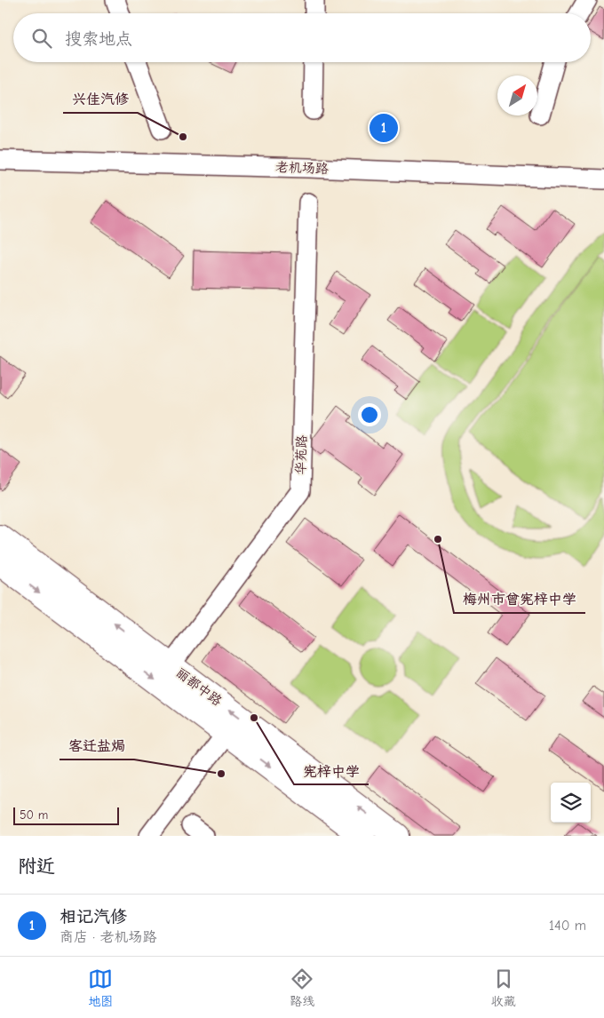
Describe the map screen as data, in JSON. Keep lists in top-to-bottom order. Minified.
{"streets":{"main road":["丽都中路"],"street":["老机场路","华苑路"]},"crossings":[["华苑路","丽都中路"]],"places":["兴佳汽修","梅州市曾宪梓中学","宪梓中学","客迁盐焗"],"scale_bar":"50 m","north":"top right","page":{"search":"搜索地点","pins":"1","scale":"50 m","heading":"附近","list":[{"mark":"1","name":"相记汽修","note":"商店 · 老机场路","value":"140 m"}],"nav":["地图","路线","收藏"]}}
